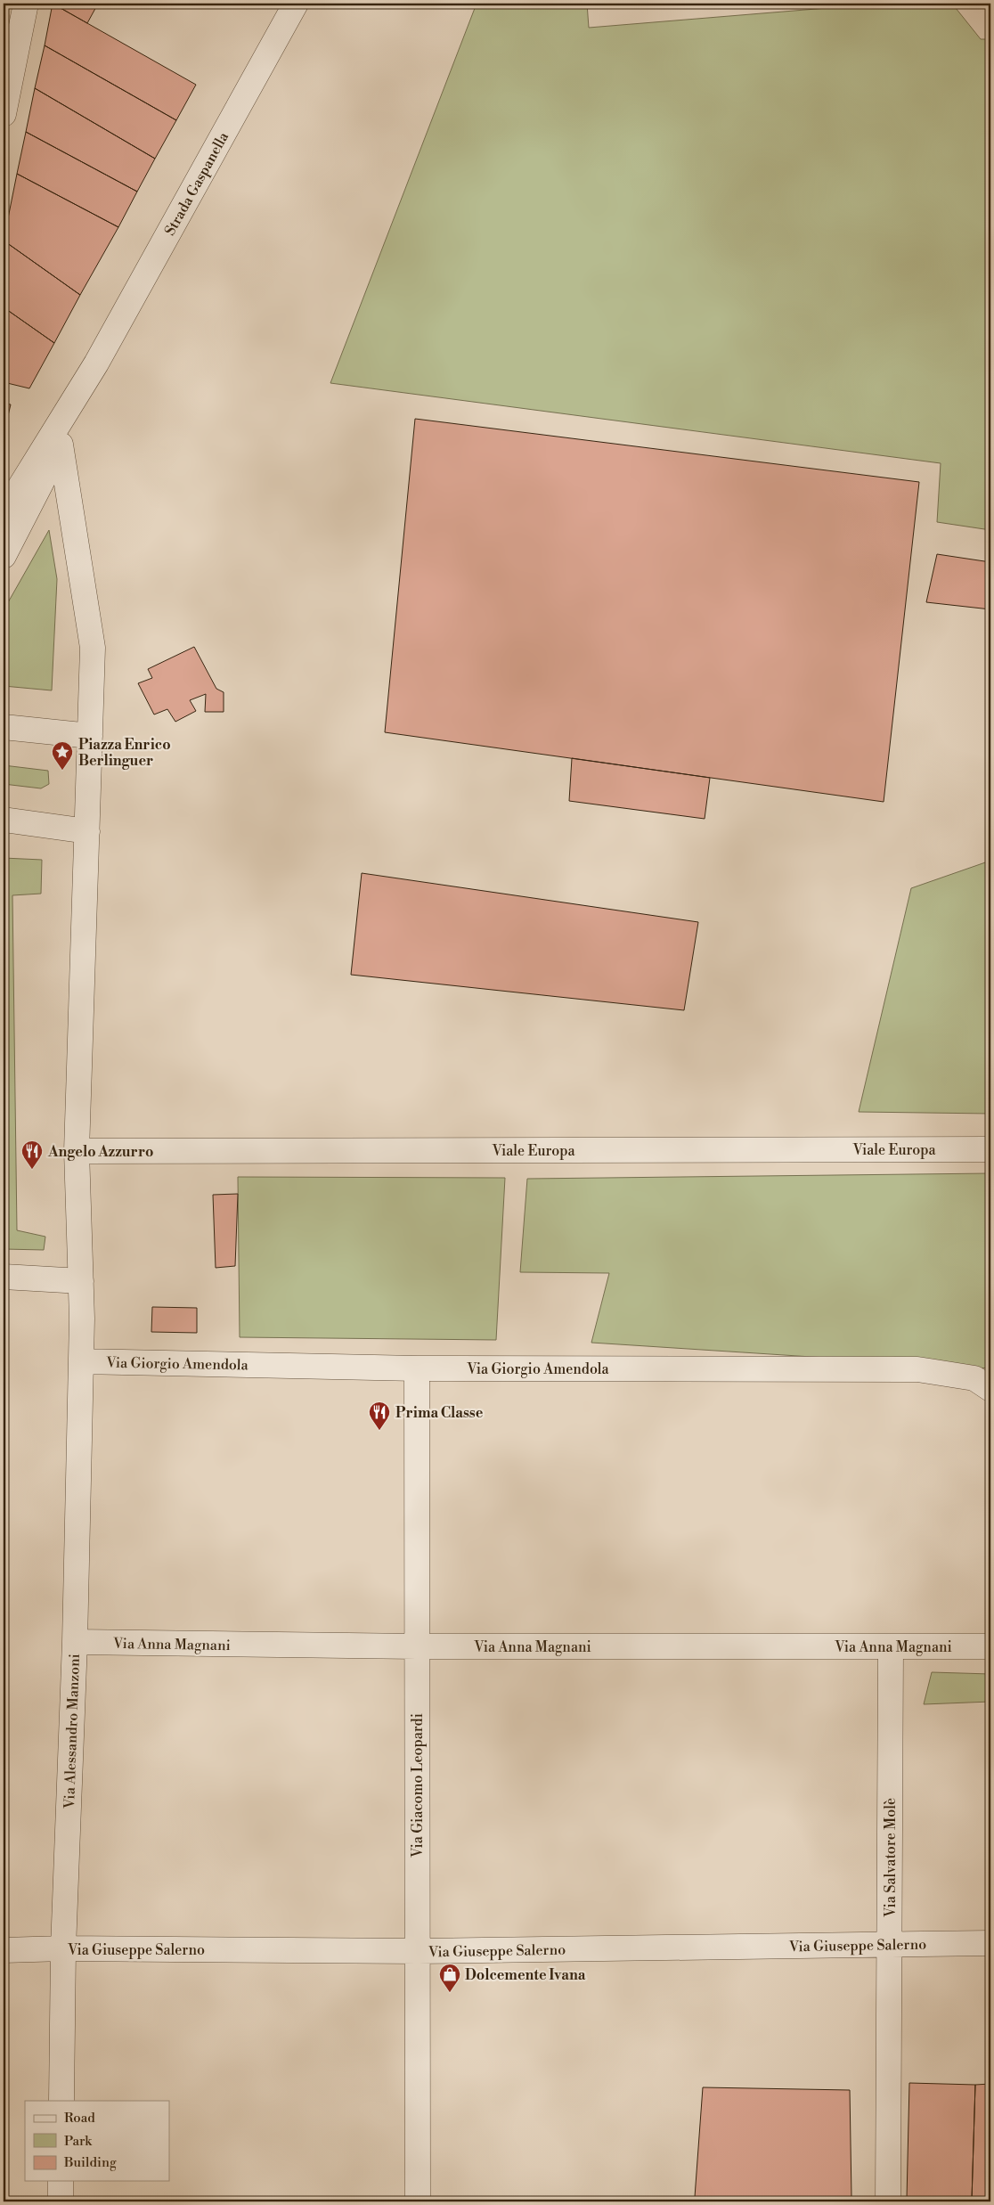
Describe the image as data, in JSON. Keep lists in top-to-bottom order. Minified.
{"streets":{"street":["Strada Gaspanella","Viale Europa","Via Giorgio Amendola","Via Anna Magnani","Via Alessandro Manzoni","Via Giacomo Leopardi","Via Salvatore Molè","Via Giuseppe Salerno"]},"crossings":[["Strada Gaspanella","Via Alessandro Manzoni"],["Viale Europa","Via Alessandro Manzoni"],["Via Giorgio Amendola","Via Alessandro Manzoni"],["Via Giorgio Amendola","Via Giacomo Leopardi"],["Via Anna Magnani","Via Alessandro Manzoni"],["Via Anna Magnani","Via Giacomo Leopardi"],["Via Anna Magnani","Via Salvatore Molè"],["Via Alessandro Manzoni","Via Giuseppe Salerno"],["Via Giacomo Leopardi","Via Giuseppe Salerno"],["Via Salvatore Molè","Via Giuseppe Salerno"]],"places":{"place":["Piazza Enrico Berlinguer"],"restaurant":["Angelo Azzurro","Prima Classe"],"shop":["Dolcemente Ivana"]},"legend":["Road","Park","Building"]}
